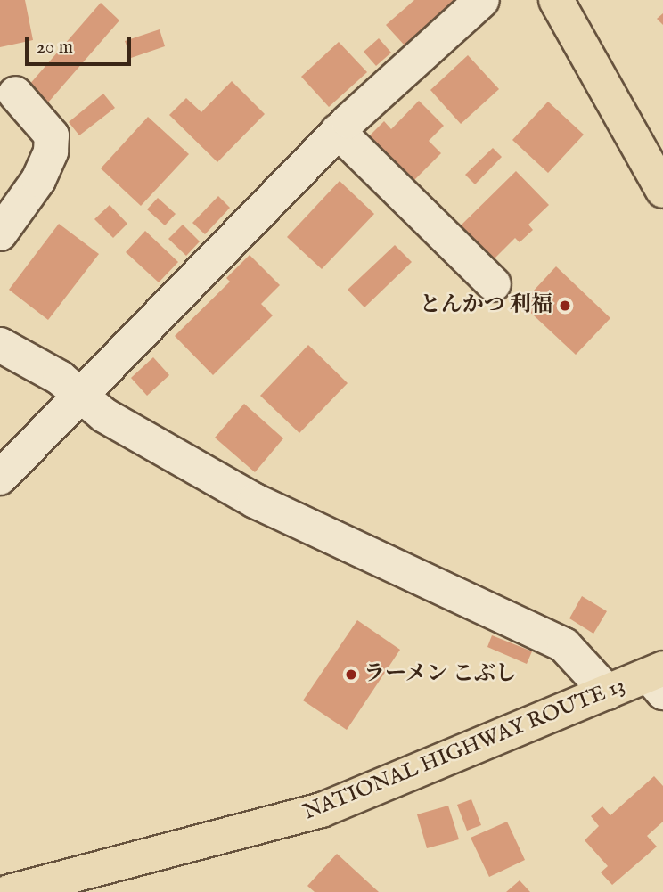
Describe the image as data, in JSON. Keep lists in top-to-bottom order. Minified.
{"streets":{"main road":["NATIONAL HIGHWAY ROUTE 13"]},"places":["とんかつ 利福","ラーメン こぶし"],"scale_bar":"20 m"}
